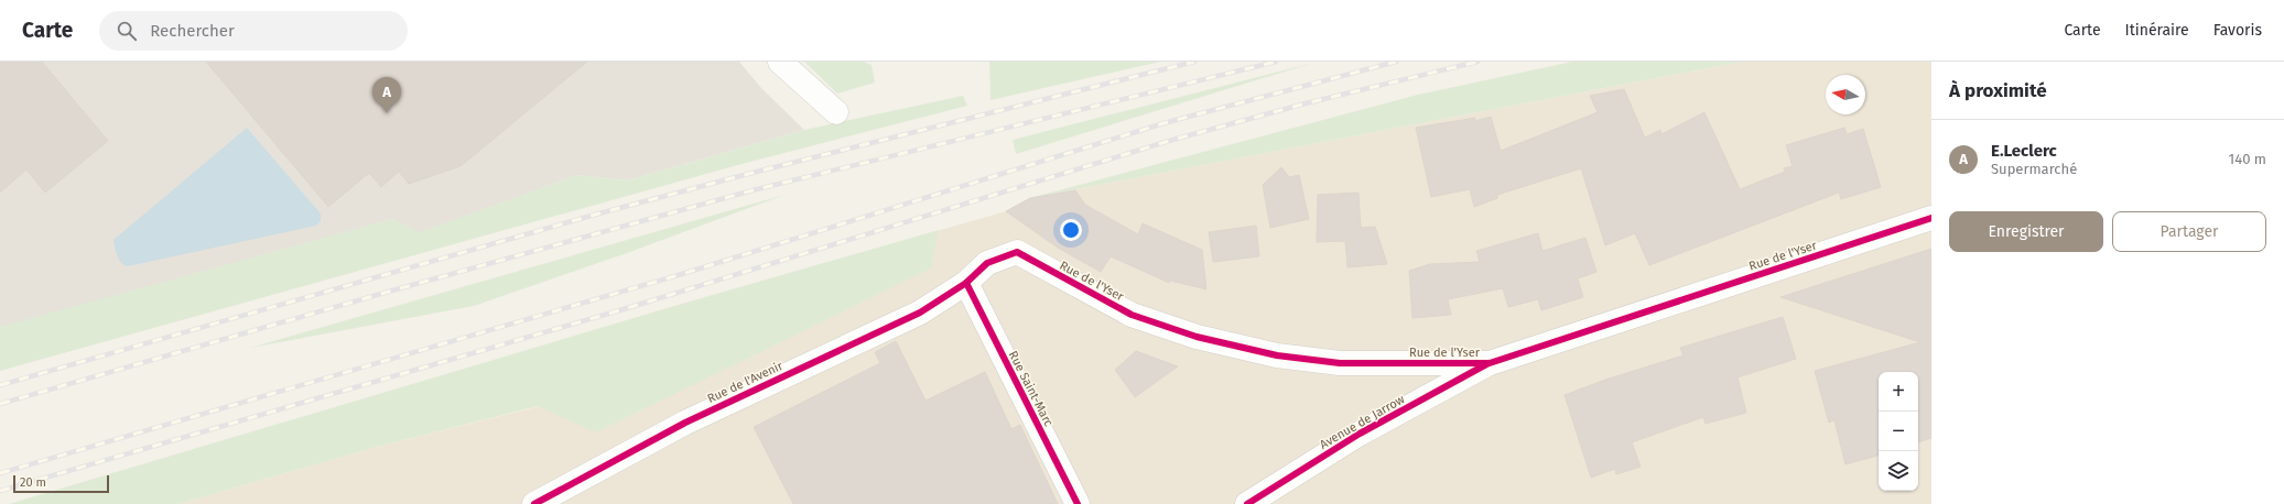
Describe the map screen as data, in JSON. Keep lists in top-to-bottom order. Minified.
{"streets":{"street":["Rue de l'Yser","Rue de l'Avenir","Rue Saint-Marc","Avenue de Jarrow"]},"crossings":[["Rue de l'Yser","Rue de l'Avenir"],["Rue de l'Yser","Rue Saint-Marc"],["Rue de l'Yser","Avenue de Jarrow"],["Rue de l'Avenir","Rue Saint-Marc"]],"scale_bar":"20 m","north":"left","page":{"header":"Carte","search":"Rechercher","nav":["Carte","Itinéraire","Favoris"],"heading":"À proximité","pins":"A","list":[{"mark":"A","name":"E.Leclerc","note":"Supermarché","value":"140 m"}],"buttons":["Enregistrer","Partager"],"map_buttons":["+","−"],"scale":"20 m"}}
